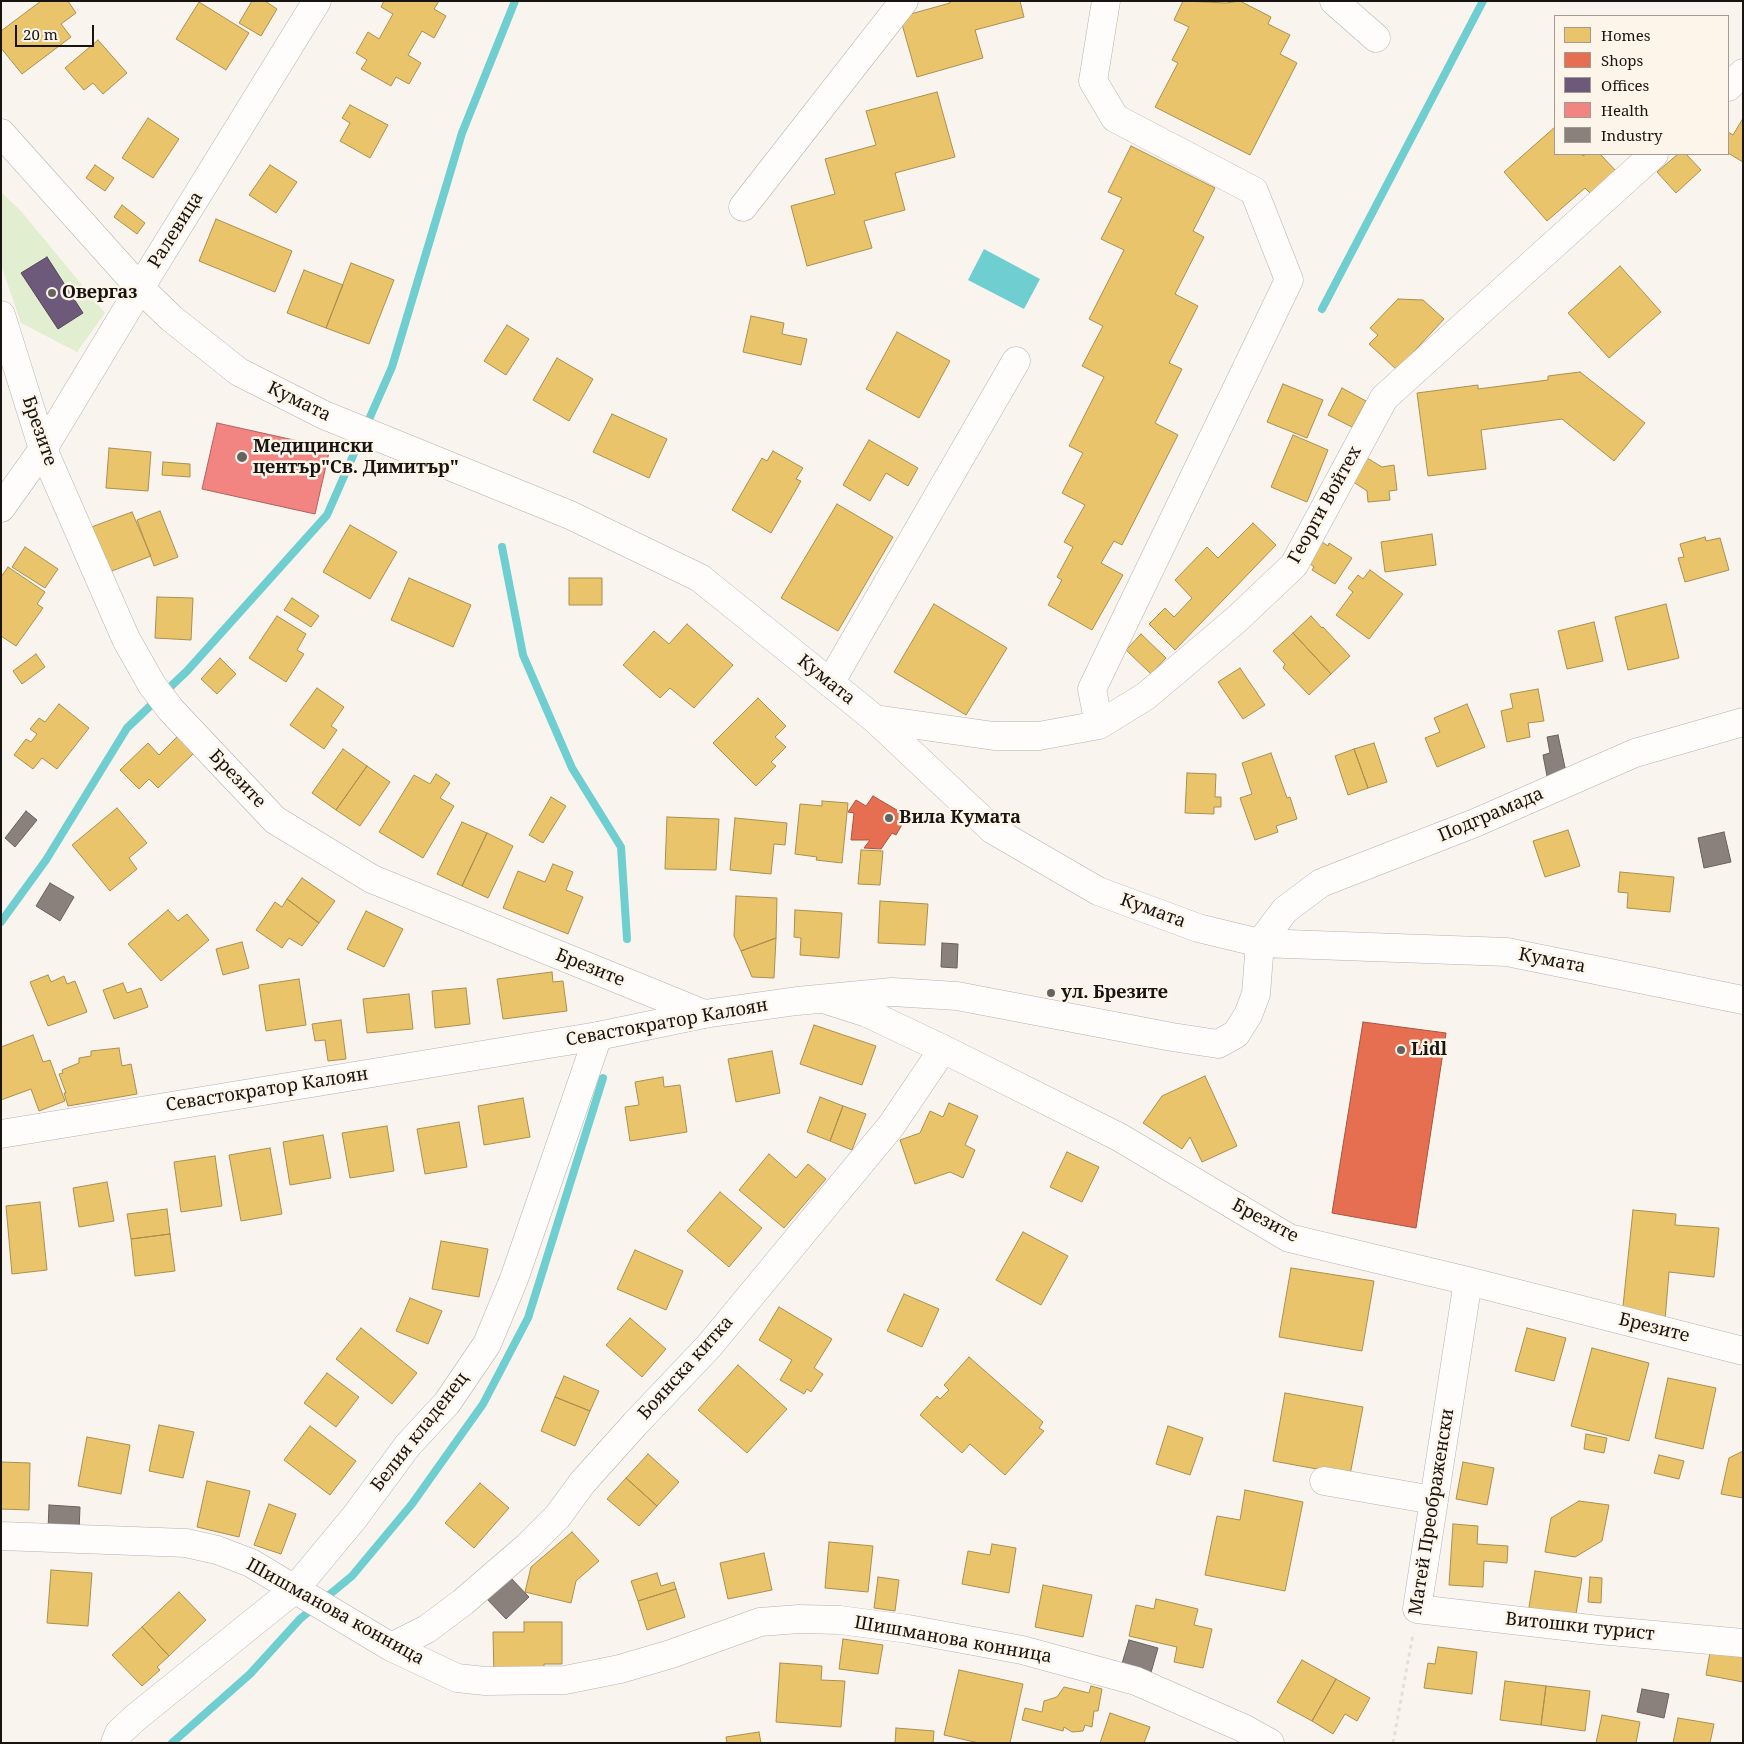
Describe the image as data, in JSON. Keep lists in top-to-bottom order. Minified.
{"streets":{"street":["Ралевица","Кумата","Брезите","Георги Войтех","Подграмада","Севастократор Калоян","Боянска китка","Белия кладенец","Матей Преображенски","Шишманова конница","Витошки турист"]},"crossings":[["Ралевица","Кумата"],["Ралевица","Брезите"],["Кумата","Георги Войтех"],["Кумата","Подграмада"],["Кумата","Севастократор Калоян"],["Брезите","Севастократор Калоян"],["Брезите","Боянска китка"],["Брезите","Матей Преображенски"],["Подграмада","Севастократор Калоян"],["Севастократор Калоян","Белия кладенец"],["Боянска китка","Шишманова конница"],["Белия кладенец","Шишманова конница"],["Матей Преображенски","Витошки турист"]],"places":["Овергаз","Медицински център\"Св. Димитър\"","Вила Кумата","ул. Брезите","Lidl"],"legend":["Homes","Shops","Offices","Health","Industry"],"scale_bar":"20 m"}
